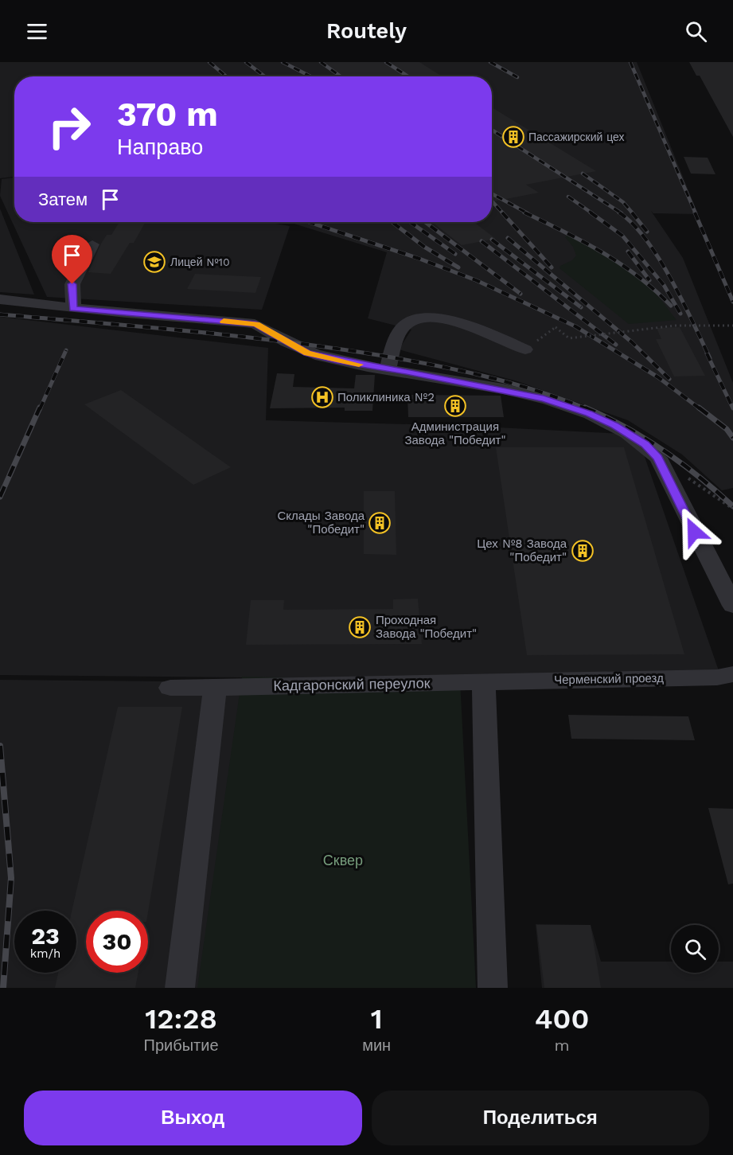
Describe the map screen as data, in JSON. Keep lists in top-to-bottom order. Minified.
{"streets":{"street":["Черменский проезд","Кадгаронский переулок"]},"crossings":[["Черменский проезд","Кадгаронский переулок"]],"parks":["Сквер"],"places":{"building":["Пассажирский цех","Администрация Завода \"Победит\"","Склады Завода \"Победит\"","Цех №8 Завода \"Победит\"","Проходная Завода \"Победит\""],"school or university":["Лицей №10"],"hospital":["Поликлиника №2"]},"page":{"header":"Routely","turn":["370 m","Направо"],"then":"Затем","speed":"23 km/h","limit":"30","eta":["12:28","Прибытие","1","мин","400","m"],"buttons":["Выход","Поделиться"]}}
